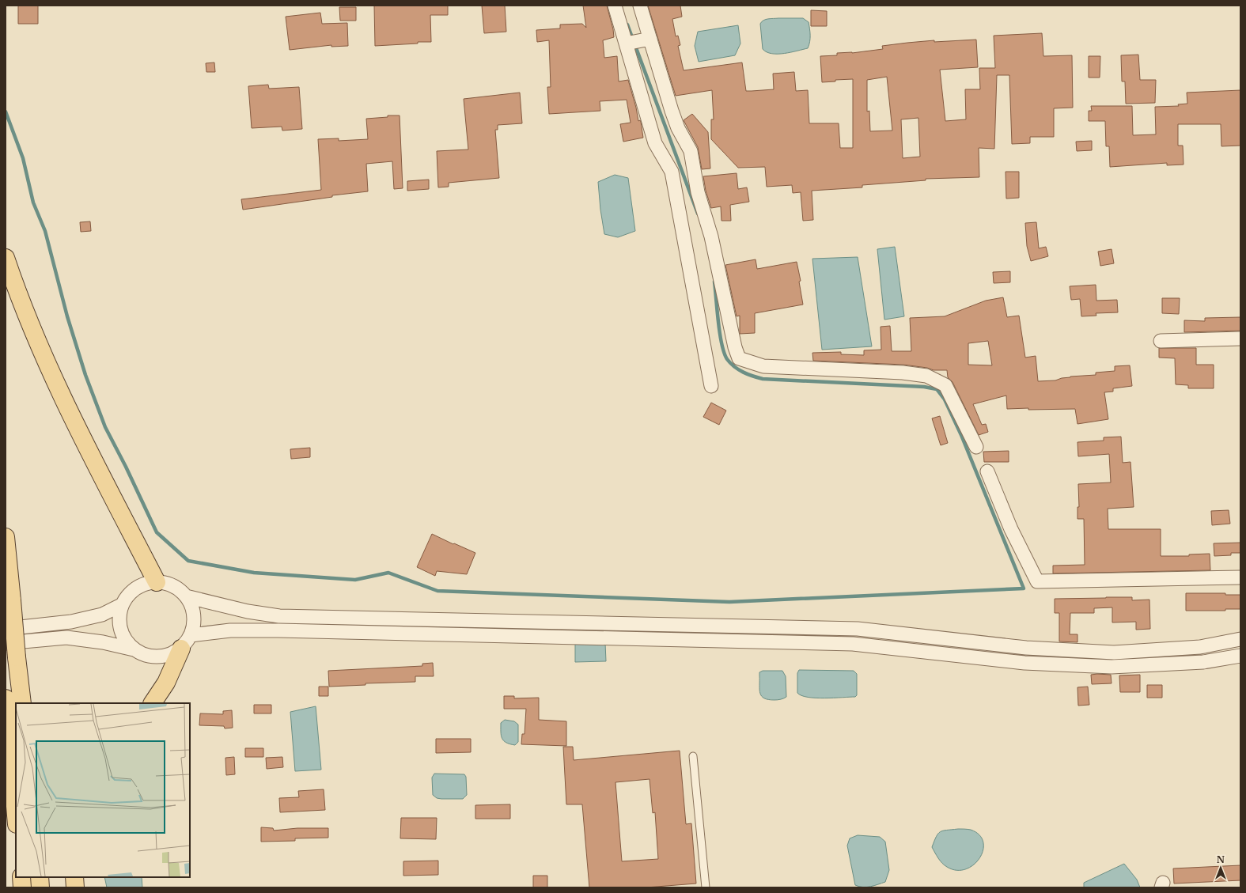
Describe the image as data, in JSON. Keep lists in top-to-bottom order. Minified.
{"north":"top"}
